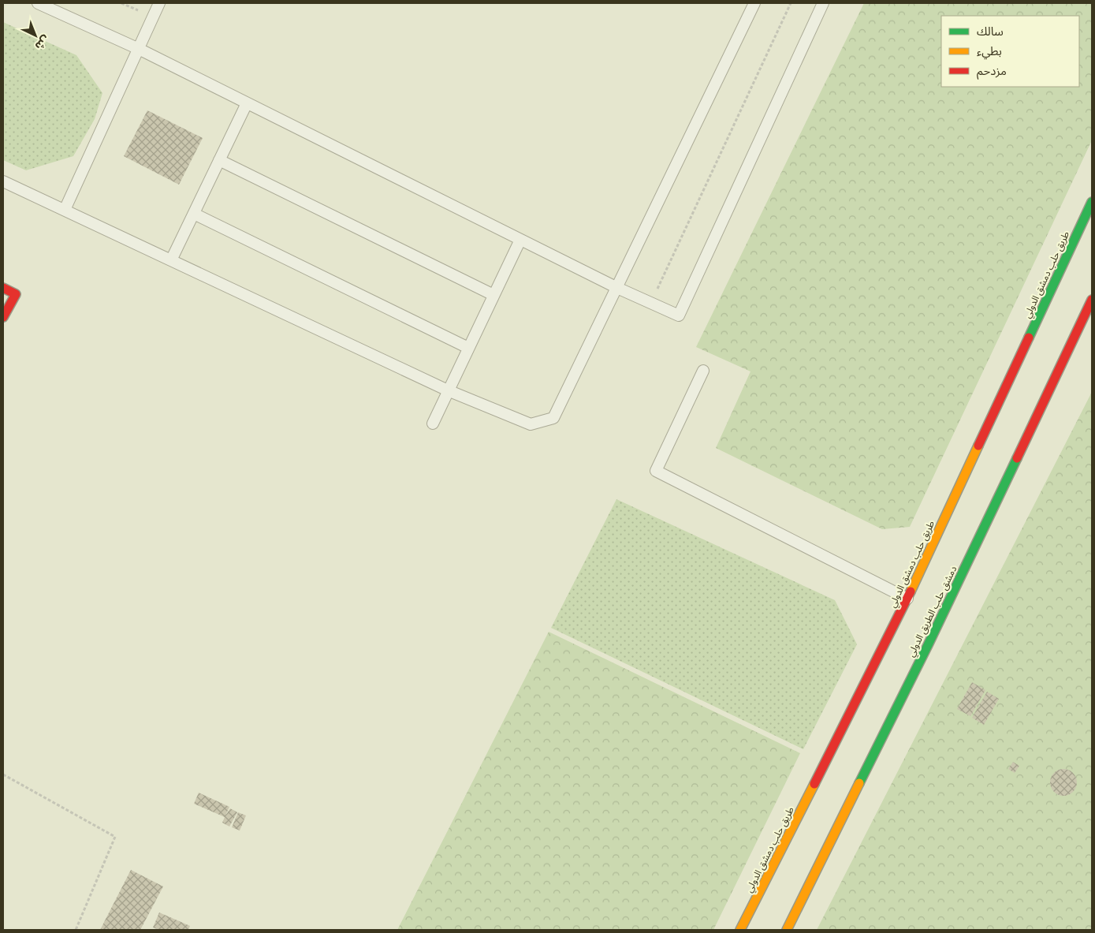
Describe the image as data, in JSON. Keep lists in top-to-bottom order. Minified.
{"streets":{"main road":["طريق حلب دمشق الدولي","دمشق حلب الطريق الدولي"]},"legend":["سالك","بطيء","مزدحم"],"north":"bottom right"}
